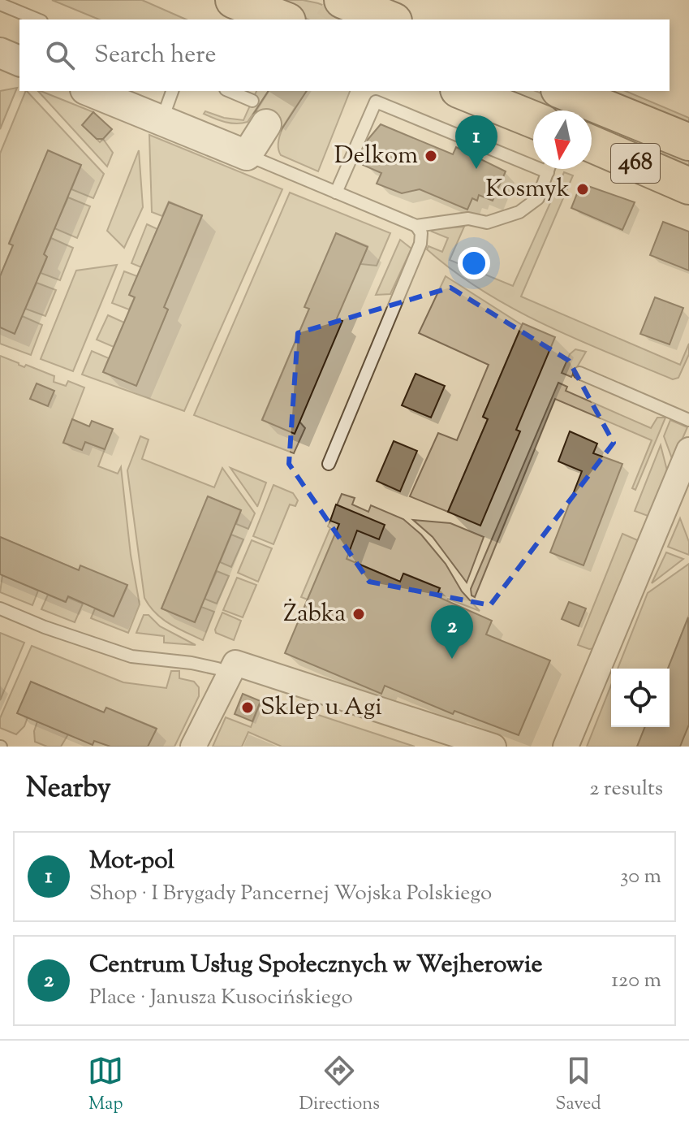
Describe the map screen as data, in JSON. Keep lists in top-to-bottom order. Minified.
{"streets":{"main road":["468"]},"places":["Delkom","Kosmyk","Żabka","Sklep u Agi"],"north":"bottom","page":{"search":"Search here","pins":["1","2"],"heading":["Nearby","2 results"],"list":[{"mark":"1","name":"Mot-pol","note":"Shop · I Brygady Pancernej Wojska Polskiego","value":"30 m"},{"mark":"2","name":"Centrum Usług Społecznych w Wejherowie","note":"Place · Janusza Kusocińskiego","value":"120 m"}],"nav":["Map","Directions","Saved"]}}
